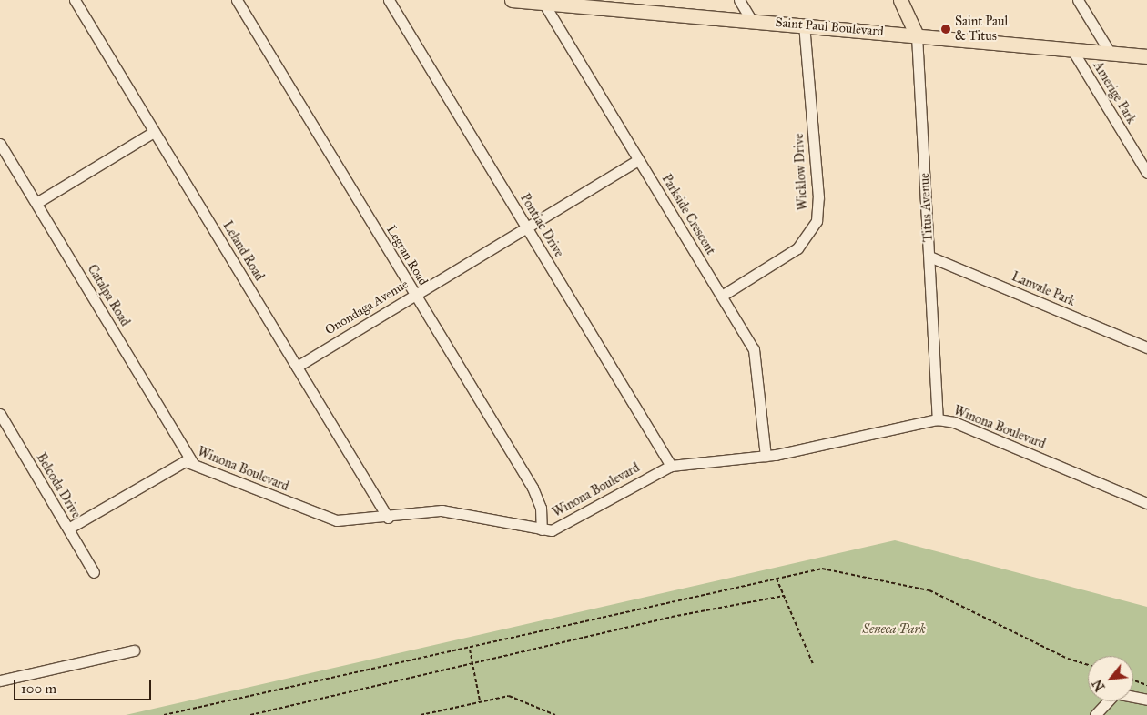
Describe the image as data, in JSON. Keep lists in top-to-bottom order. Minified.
{"streets":{"main road":["Saint Paul Boulevard","Titus Avenue"],"street":["Amerige Park","Wicklow Drive","Parkside Crescent","Pontiac Drive","Leland Road","Legran Road","Lanvale Park","Catalpa Road","Onondaga Avenue","Winona Boulevard","Belcoda Drive"]},"crossings":[["Saint Paul Boulevard","Amerige Park"],["Saint Paul Boulevard","Wicklow Drive"],["Saint Paul Boulevard","Titus Avenue"],["Saint Paul Boulevard","Parkside Crescent"],["Wicklow Drive","Parkside Crescent"],["Titus Avenue","Lanvale Park"],["Titus Avenue","Winona Boulevard"],["Parkside Crescent","Onondaga Avenue"],["Parkside Crescent","Winona Boulevard"],["Pontiac Drive","Onondaga Avenue"],["Pontiac Drive","Winona Boulevard"],["Leland Road","Onondaga Avenue"],["Leland Road","Winona Boulevard"],["Legran Road","Onondaga Avenue"],["Legran Road","Winona Boulevard"],["Catalpa Road","Winona Boulevard"],["Winona Boulevard","Belcoda Drive"]],"parks":["Seneca Park"],"places":["Saint Paul & Titus"],"scale_bar":"100 m","north":"bottom left"}
